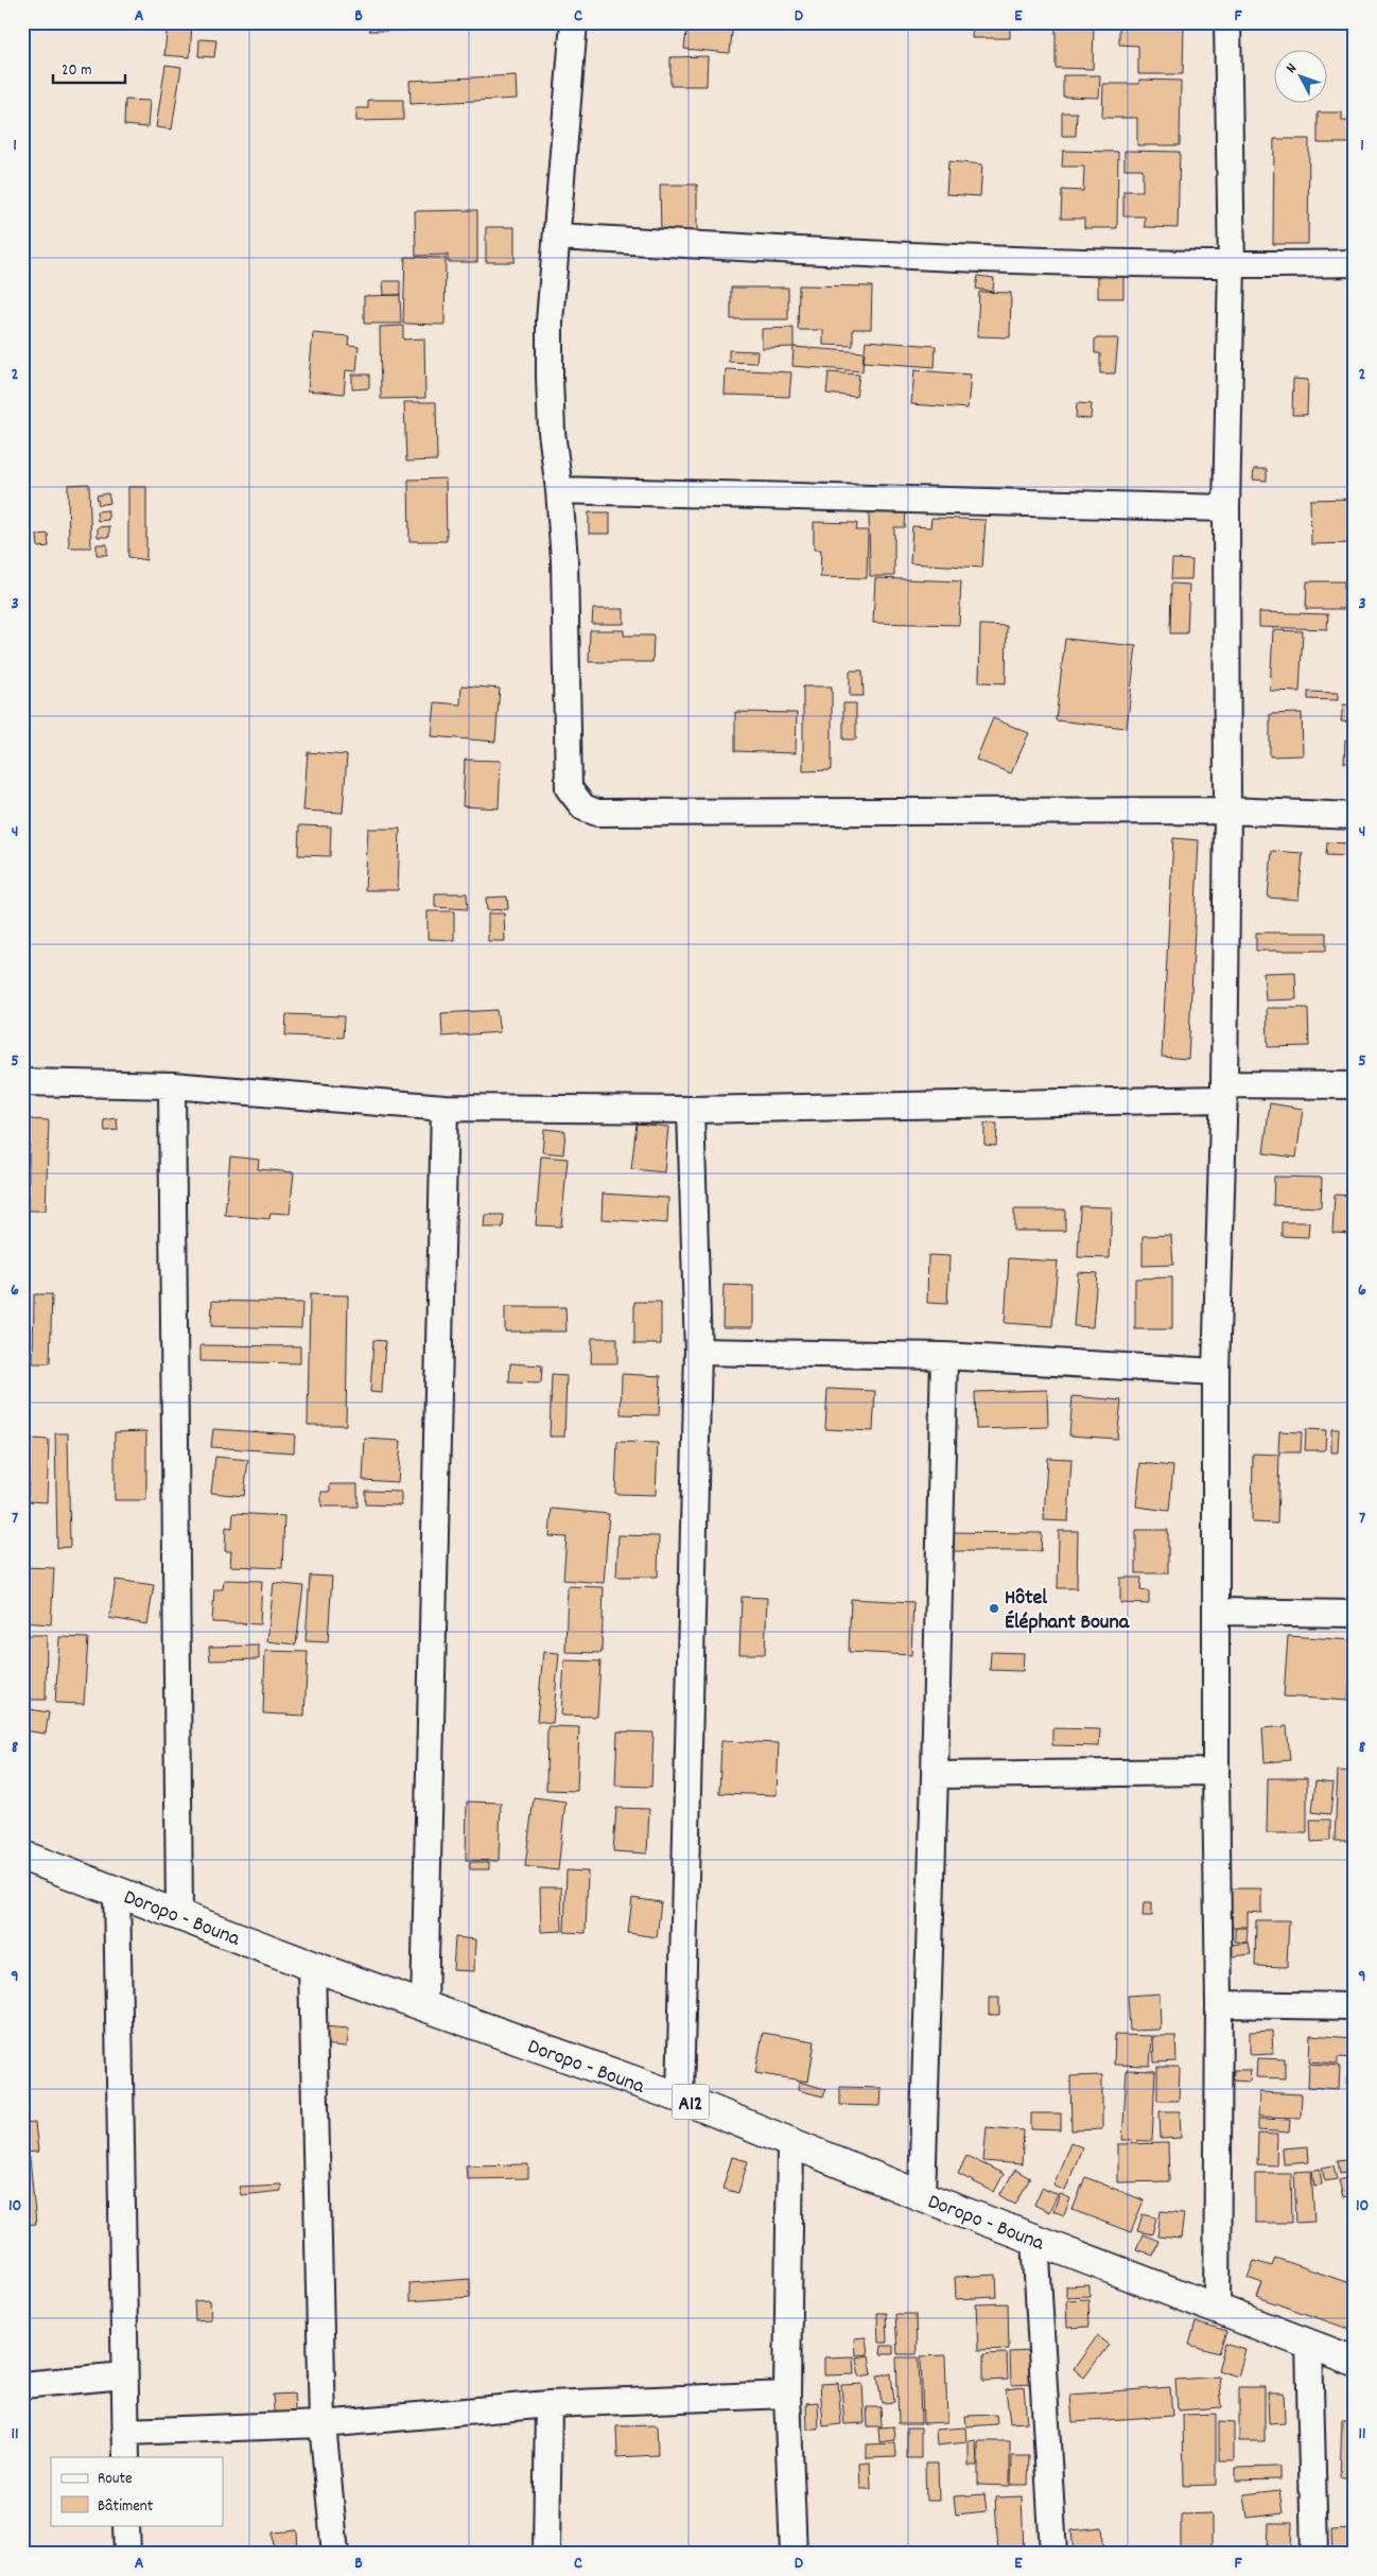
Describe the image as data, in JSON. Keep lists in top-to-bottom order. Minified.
{"streets":{"main road":["Doropo - Bouna","A12"]},"places":["Hôtel Éléphant Bouna"],"legend":["Route","Bâtiment"],"scale_bar":"20 m","north":"top left","grid":{"columns":["A","B","C","D","E","F"],"rows":["1","2","3","4","5","6","7","8","9","10","11"]}}
